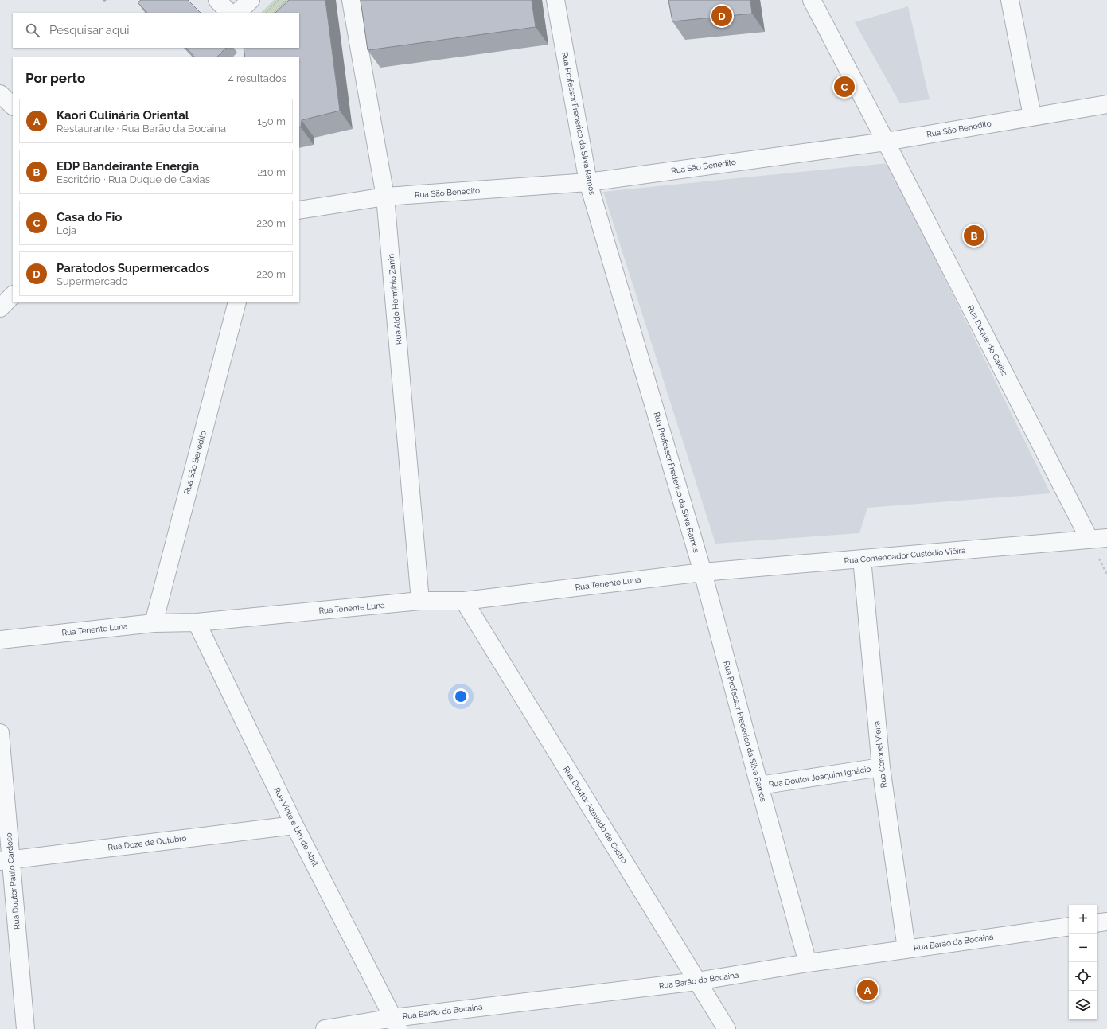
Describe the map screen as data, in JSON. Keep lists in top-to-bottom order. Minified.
{"streets":{"street":["Rua Professor Frederico da Silva Ramos","Rua São Benedito","Rua Aldo Hermínio Zanin","Rua Duque de Caxias","Rua Comendador Custódio Viêira","Rua Tenente Luna","Rua Coronel Vieira","Rua Doutor Joaquim Ignácio","Rua Doutor Azevedo de Castro","Rua Vinte e Um de Abril","Rua Doze de Outubro","Rua Doutor Paulo Cardoso","Rua Barão da Bocaina"]},"crossings":[["Rua Professor Frederico da Silva Ramos","Rua São Benedito"],["Rua Professor Frederico da Silva Ramos","Rua Comendador Custódio Viêira"],["Rua Professor Frederico da Silva Ramos","Rua Tenente Luna"],["Rua Professor Frederico da Silva Ramos","Rua Doutor Joaquim Ignácio"],["Rua Professor Frederico da Silva Ramos","Rua Barão da Bocaina"],["Rua São Benedito","Rua Aldo Hermínio Zanin"],["Rua São Benedito","Rua Duque de Caxias"],["Rua São Benedito","Rua Tenente Luna"],["Rua Aldo Hermínio Zanin","Rua Tenente Luna"],["Rua Duque de Caxias","Rua Comendador Custódio Viêira"],["Rua Comendador Custódio Viêira","Rua Tenente Luna"],["Rua Comendador Custódio Viêira","Rua Coronel Vieira"],["Rua Tenente Luna","Rua Doutor Azevedo de Castro"],["Rua Tenente Luna","Rua Vinte e Um de Abril"],["Rua Coronel Vieira","Rua Doutor Joaquim Ignácio"],["Rua Coronel Vieira","Rua Barão da Bocaina"],["Rua Doutor Azevedo de Castro","Rua Barão da Bocaina"],["Rua Vinte e Um de Abril","Rua Doze de Outubro"],["Rua Vinte e Um de Abril","Rua Barão da Bocaina"],["Rua Doze de Outubro","Rua Doutor Paulo Cardoso"]],"page":{"pins":["D","C","B","A"],"search":"Pesquisar aqui","heading":["Por perto","4 resultados"],"list":[{"mark":"A","name":"Kaori Culinária Oriental","note":"Restaurante · Rua Barão da Bocaina","value":"150 m"},{"mark":"B","name":"EDP Bandeirante Energia","note":"Escritório · Rua Duque de Caxias","value":"210 m"},{"mark":"C","name":"Casa do Fio","note":"Loja","value":"220 m"},{"mark":"D","name":"Paratodos Supermercados","note":"Supermercado","value":"220 m"}],"map_buttons":["+","−"]}}
